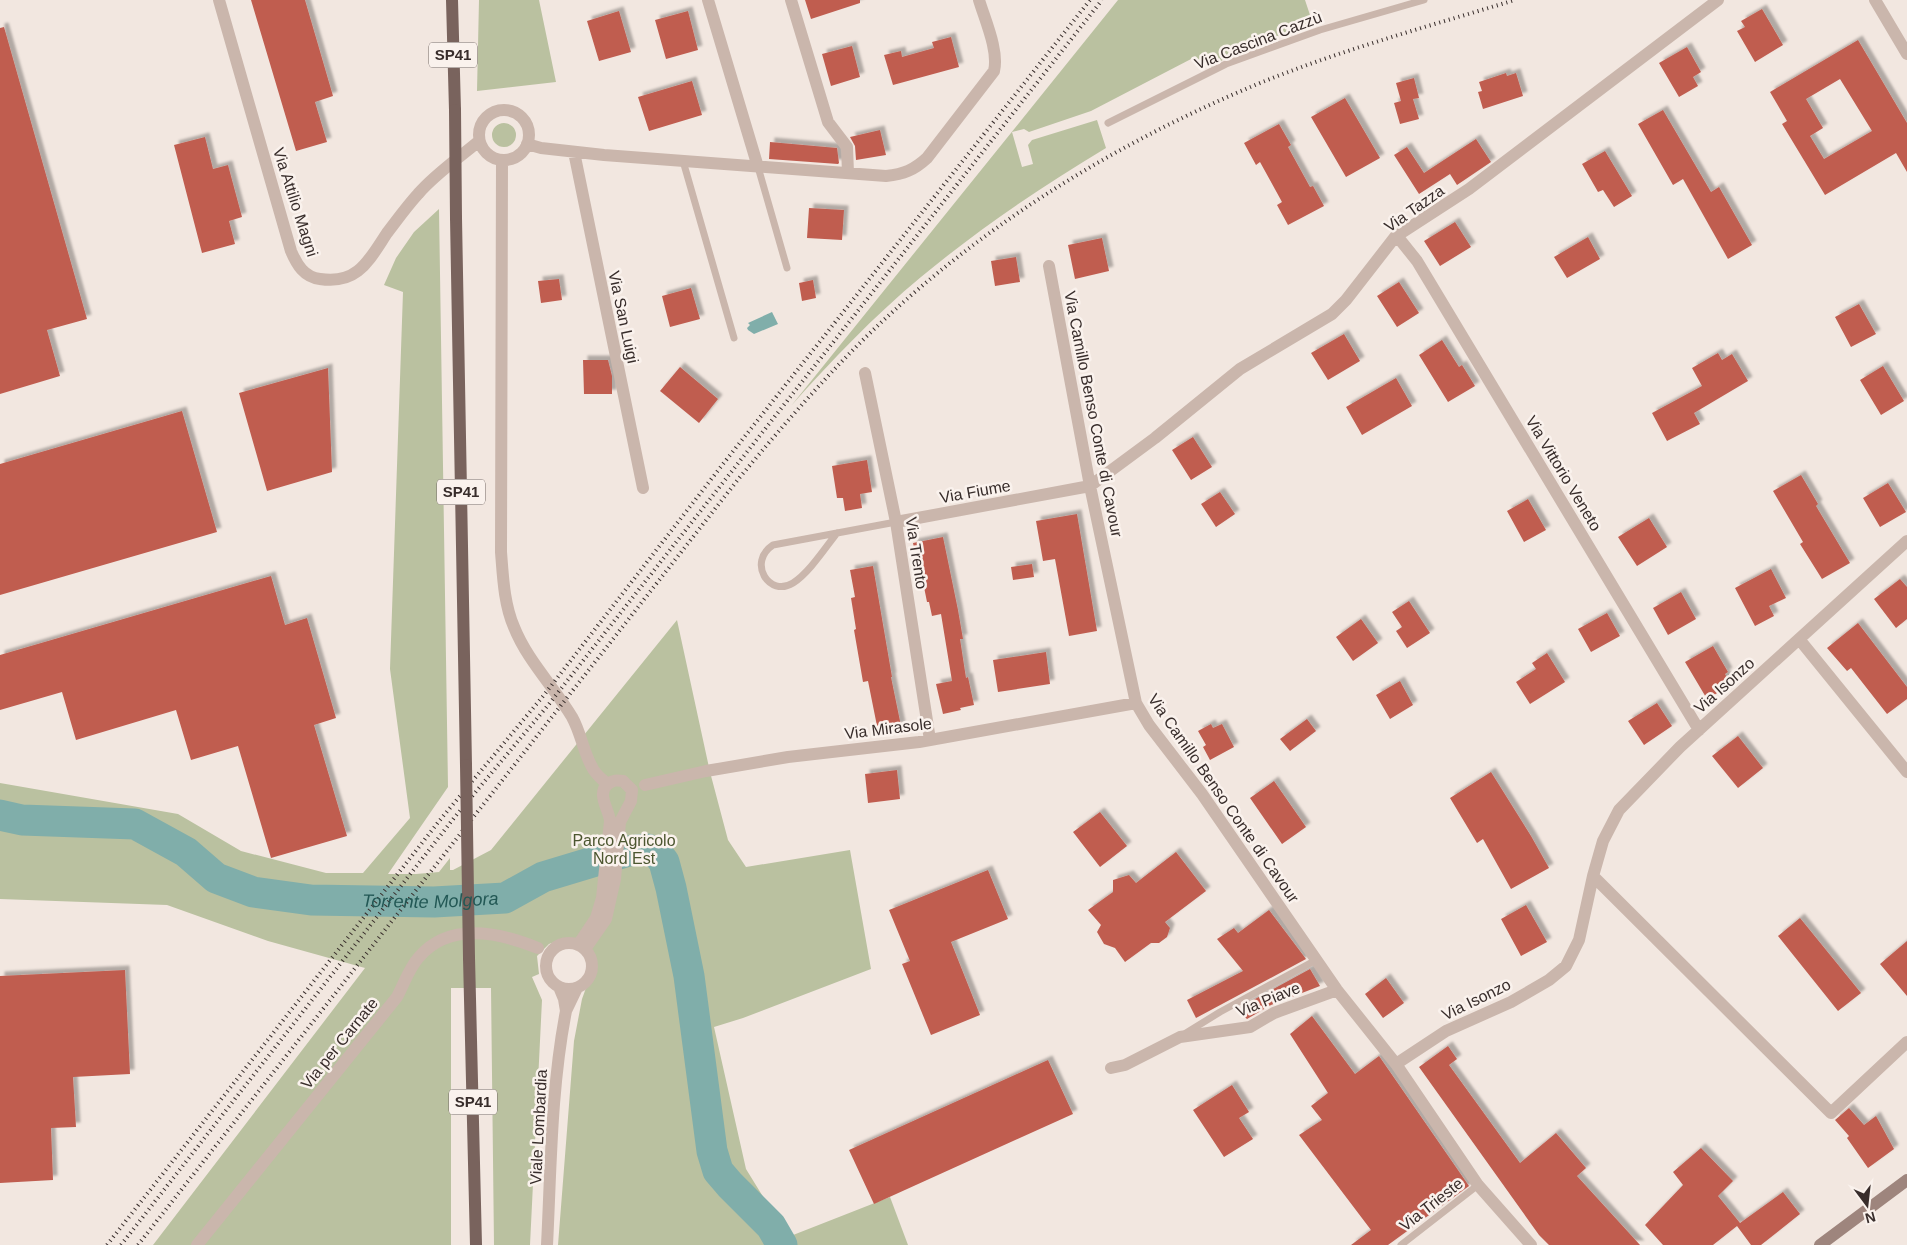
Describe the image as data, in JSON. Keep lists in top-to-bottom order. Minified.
{"streets":{"main road":["SP41"],"street":["Via Attilio Magni","Via Tazza","Via San Luigi","Via Camillo Benso Conte di Cavour","Via Vittorio Veneto","Via Fiume","Via Trento","Via Isonzo","Via Mirasole","Via Piave","Via per Carnate","Viale Lombardia"],"lane":["Via Cascina Cazzù","Via Trieste"]},"crossings":[["Via Tazza","Via Camillo Benso Conte di Cavour"],["Via Tazza","Via Vittorio Veneto"],["Via Tazza","Via Fiume"],["Via Camillo Benso Conte di Cavour","Via Fiume"],["Via Camillo Benso Conte di Cavour","Via Isonzo"],["Via Camillo Benso Conte di Cavour","Via Mirasole"],["Via Camillo Benso Conte di Cavour","Via Piave"],["Via Camillo Benso Conte di Cavour","Via Trieste"],["Via Vittorio Veneto","Via Isonzo"],["Via Fiume","Via Trento"],["Via Trento","Via Mirasole"],["Via per Carnate","Viale Lombardia"]],"water":["Torrente Molgora"],"parks":["Parco Agricolo Nord Est"],"north":"bottom"}
